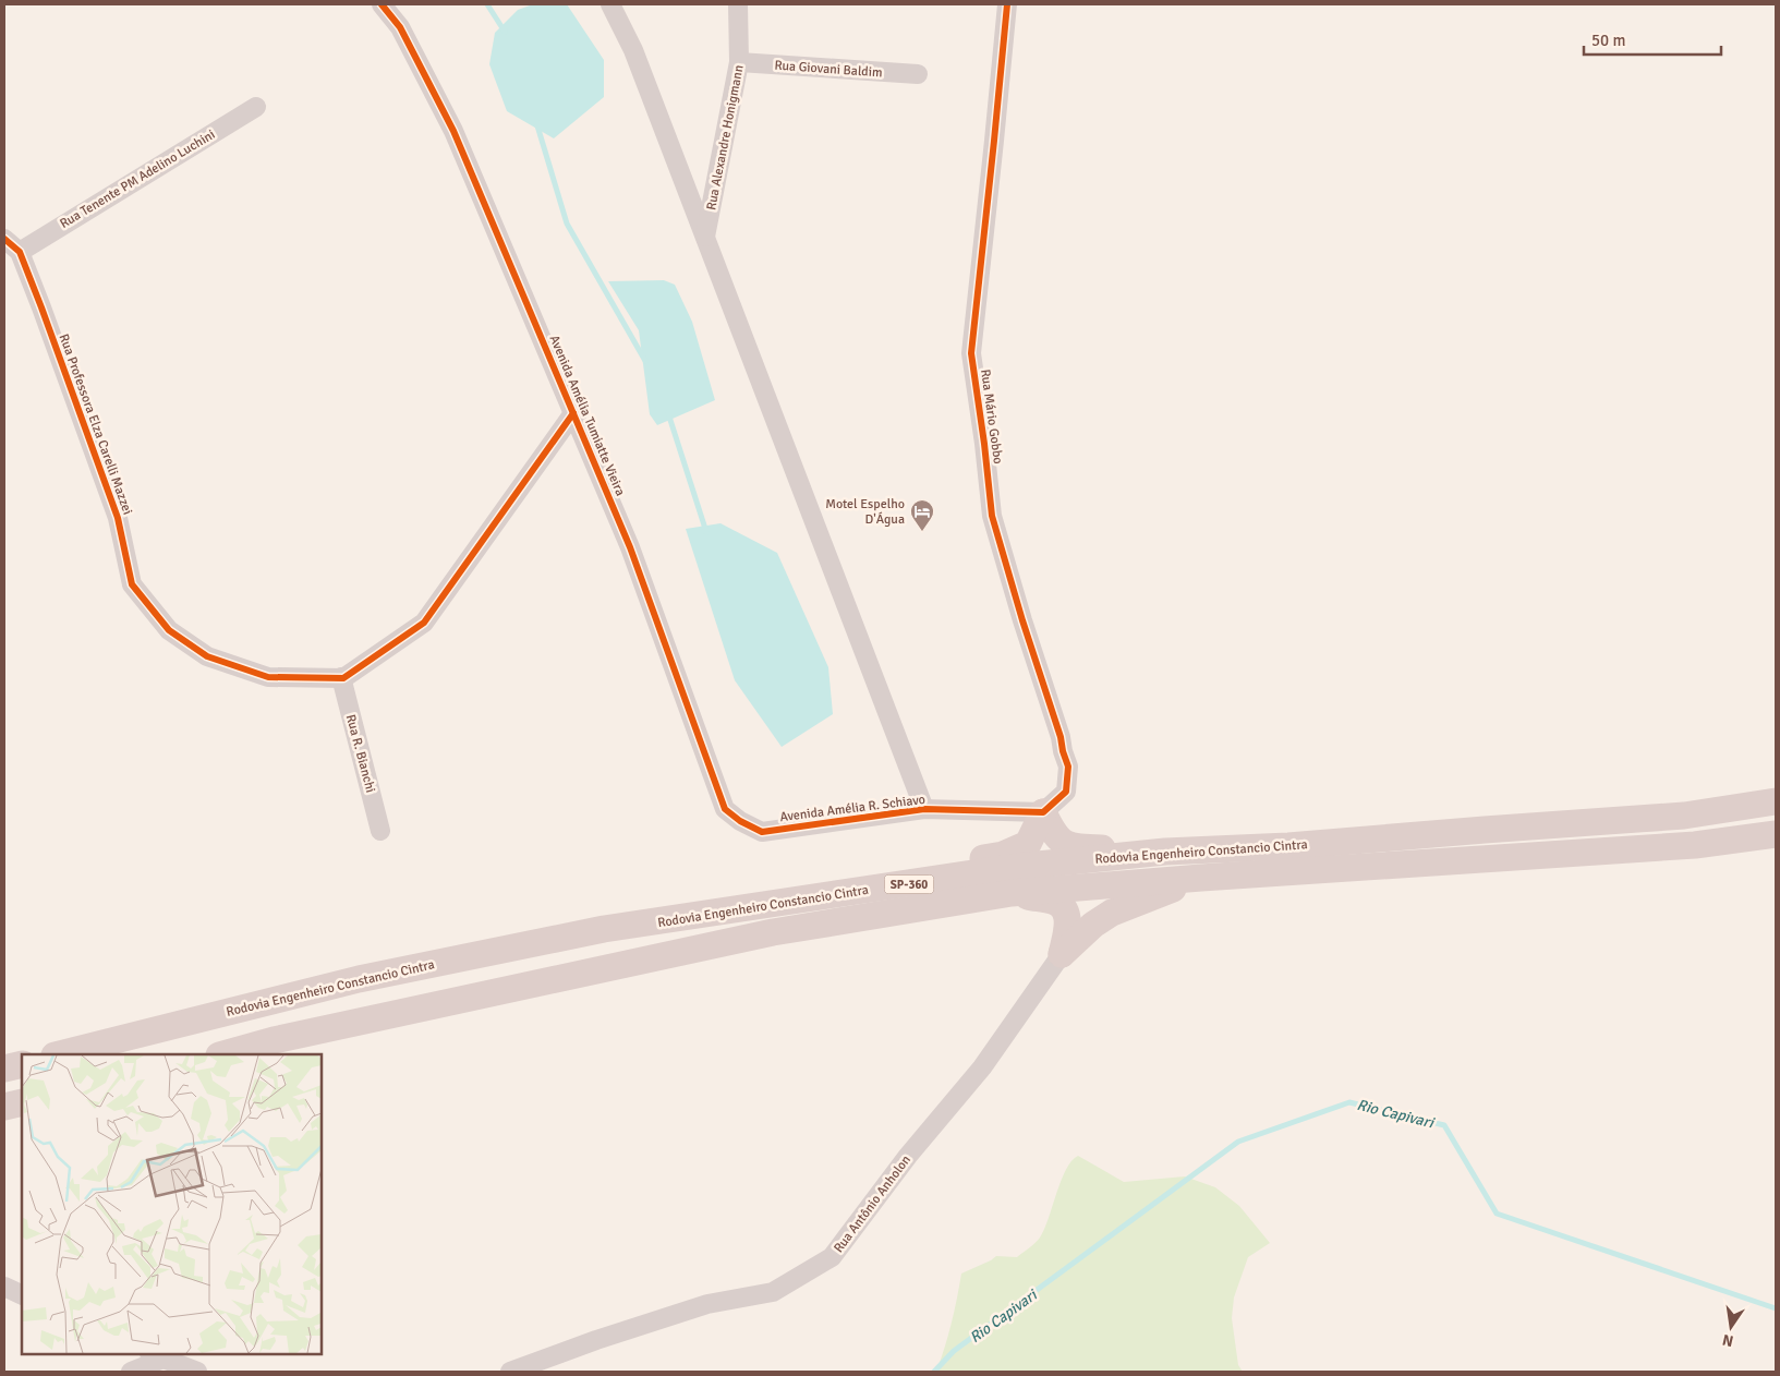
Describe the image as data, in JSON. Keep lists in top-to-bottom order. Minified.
{"streets":{"highway":["Rodovia Engenheiro Constancio Cintra","SP-360"],"street":["Rua Giovani Baldim","Rua Alexandre Honigmann","Rua Tenente PM Adelino Luchini","Avenida Amélia Tumiatte Vieira","Rua Mário Gobbo","Rua Professora Elza Carelli Mazzei","Rua R. Bianchi","Avenida Amélia R. Schiavo","Rua Antônio Anholon"]},"crossings":[["Rua Giovani Baldim","Rua Alexandre Honigmann"],["Rua Tenente PM Adelino Luchini","Rua Professora Elza Carelli Mazzei"],["Avenida Amélia Tumiatte Vieira","Rua Professora Elza Carelli Mazzei"],["Avenida Amélia Tumiatte Vieira","Avenida Amélia R. Schiavo"],["Rua Mário Gobbo","Avenida Amélia R. Schiavo"],["Rua Professora Elza Carelli Mazzei","Rua R. Bianchi"]],"water":["Rio Capivari"],"places":{"hotel":["Motel Espelho D'Água"]},"scale_bar":"50 m","north":"bottom"}
